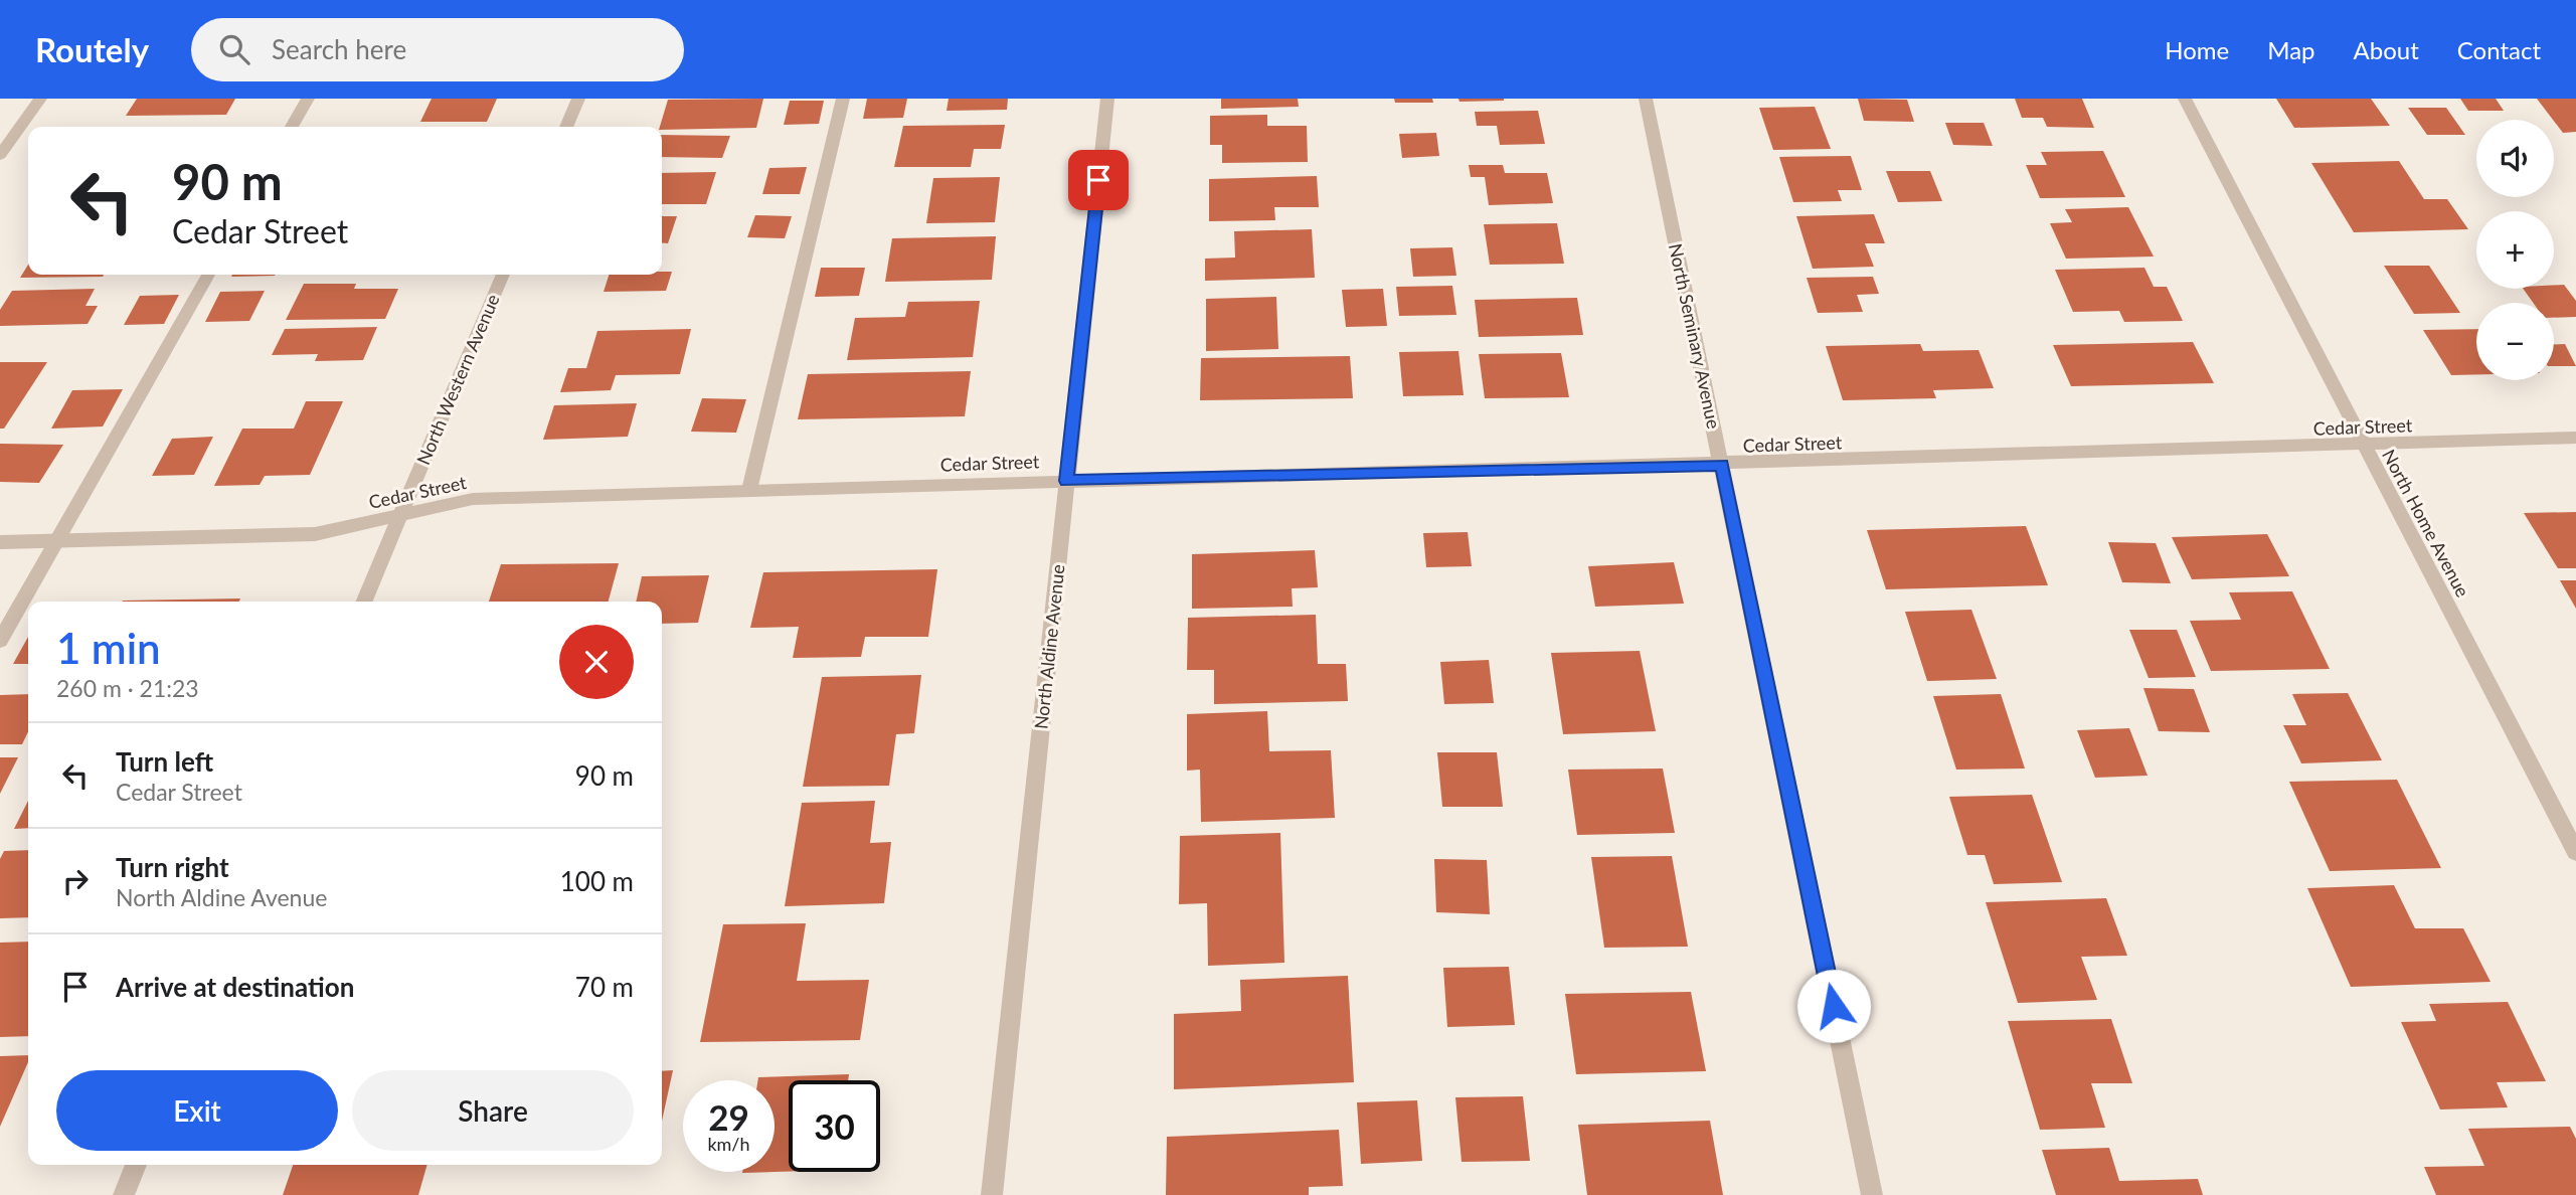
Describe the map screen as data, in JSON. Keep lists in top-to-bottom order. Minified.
{"streets":{"street":["North Seminary Avenue","North Western Avenue","Cedar Street","North Home Avenue","North Aldine Avenue"]},"crossings":[["North Seminary Avenue","Cedar Street"],["North Western Avenue","Cedar Street"],["Cedar Street","North Home Avenue"],["Cedar Street","North Aldine Avenue"]],"page":{"header":"Routely","search":"Search here","nav":["Home","Map","About","Contact"],"map_buttons":["+","−"],"turn":["90 m","Cedar Street"],"heading":["1 min","260 m · 21:23"],"list":[{"name":"Turn left","note":"Cedar Street","value":"90 m"},{"name":"Turn right","note":"North Aldine Avenue","value":"100 m"},{"name":"Arrive at destination","value":"70 m"}],"buttons":["Exit","Share"],"speed":"29 km/h","limit":"30"}}
